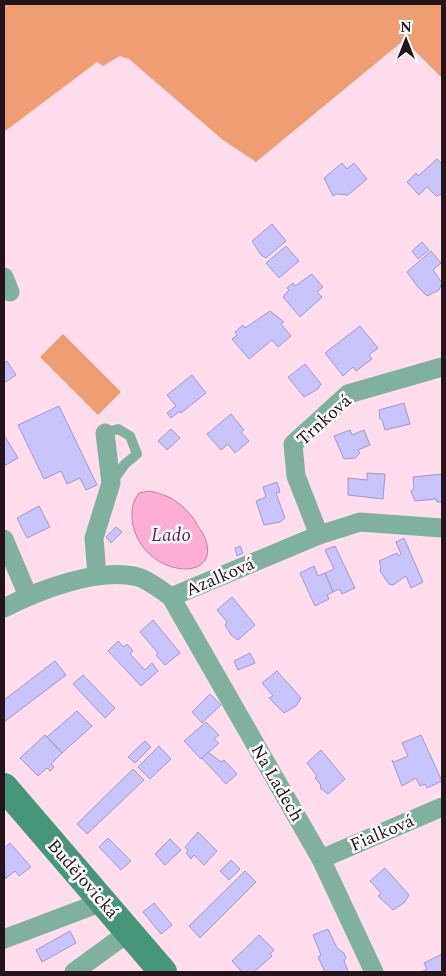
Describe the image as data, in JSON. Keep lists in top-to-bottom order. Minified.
{"streets":{"main road":["Budějovická"],"street":["Trnková","Azalková","Na Ladech","Fialková"]},"crossings":[["Trnková","Azalková"],["Azalková","Na Ladech"],["Na Ladech","Fialková"]],"water":["Lado"],"north":"top"}
